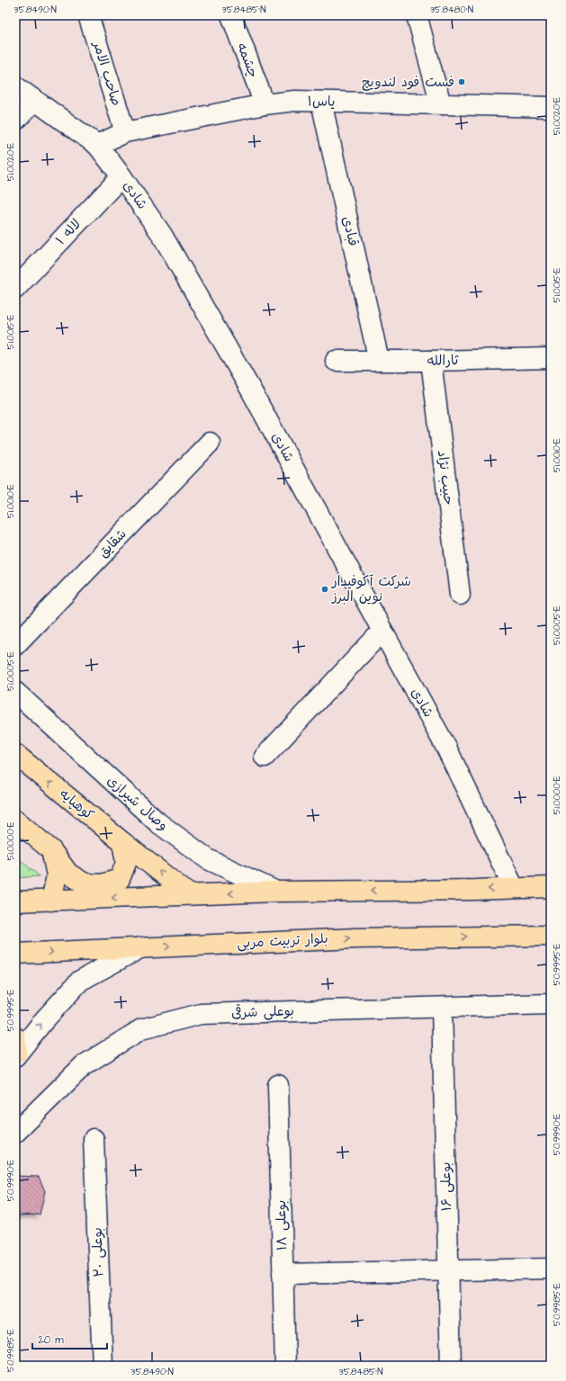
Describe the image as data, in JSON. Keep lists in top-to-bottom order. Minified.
{"streets":{"main road":["کوهپایه","بلوار تربیت مربی"],"street":["چشمه","صاحب الامر","یاس۱","شادی","قبادی","لاله ۱","ثارالله","حبیب نژاد","شقایق","وصال شیرازی","بوعلی شرقی","بوعلی ۱۶","بوعلی ۱۸","بوعلی ۲۰"]},"crossings":[["چشمه","یاس۱"],["صاحب الامر","یاس۱"],["یاس۱","شادی"],["یاس۱","قبادی"],["شادی","لاله ۱"],["قبادی","ثارالله"],["ثارالله","حبیب نژاد"],["بوعلی شرقی","بوعلی ۱۶"]],"one_way":["کوهپایه"],"places":["فست فود لندویچ","شرکت آکوفیدار نوین البرز"],"scale_bar":"20 m","coordinates":["35.8490°N","35.8485°N","35.8480°N","51.0020°E","51.0015°E","51.0010°E","51.0005°E","51.0000°E","50.9995°E","50.9990°E","50.9985°E"]}
